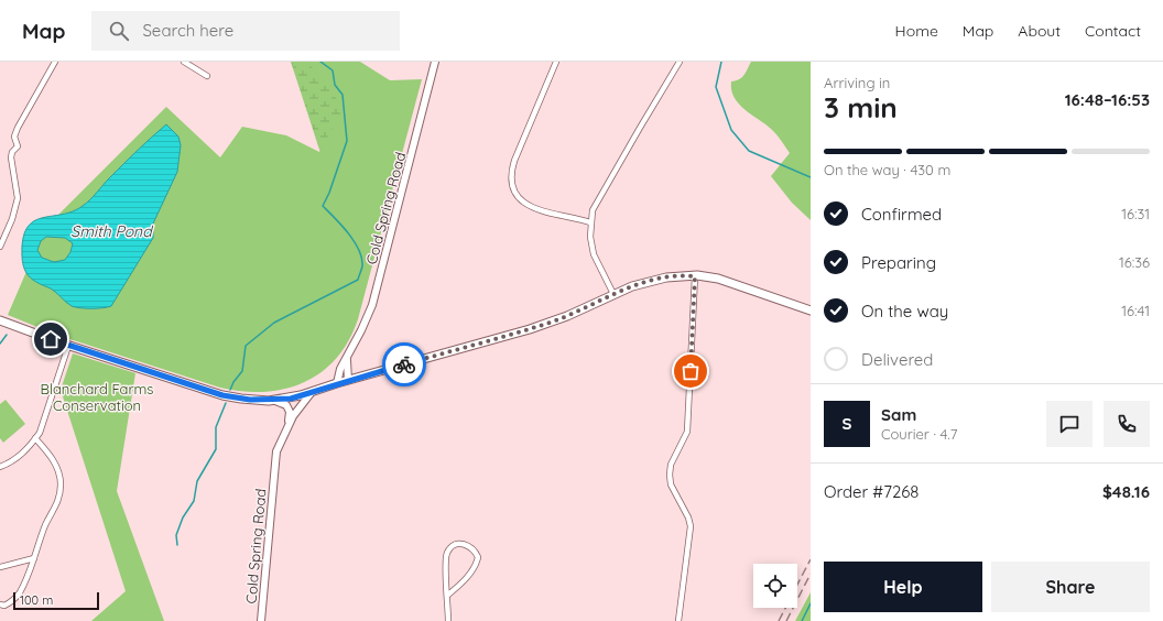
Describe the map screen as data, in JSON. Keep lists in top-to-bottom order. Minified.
{"streets":{"street":["Cold Spring Road"]},"water":["Smith Pond"],"parks":["Blanchard Farms Conservation"],"scale_bar":"100 m","page":{"header":"Map","search":"Search here","nav":["Home","Map","About","Contact"],"heading":["3 min","Arriving in","16:48–16:53"],"panel":["Sam","Courier · 4.7","Order #7268","$48.16"],"bar":"On the way · 430 m","list":[["Confirmed","16:31"],["Preparing","16:36"],["On the way","16:41"],"Delivered"],"round":"S","buttons":["Help","Share"],"scale":"100 m"}}
